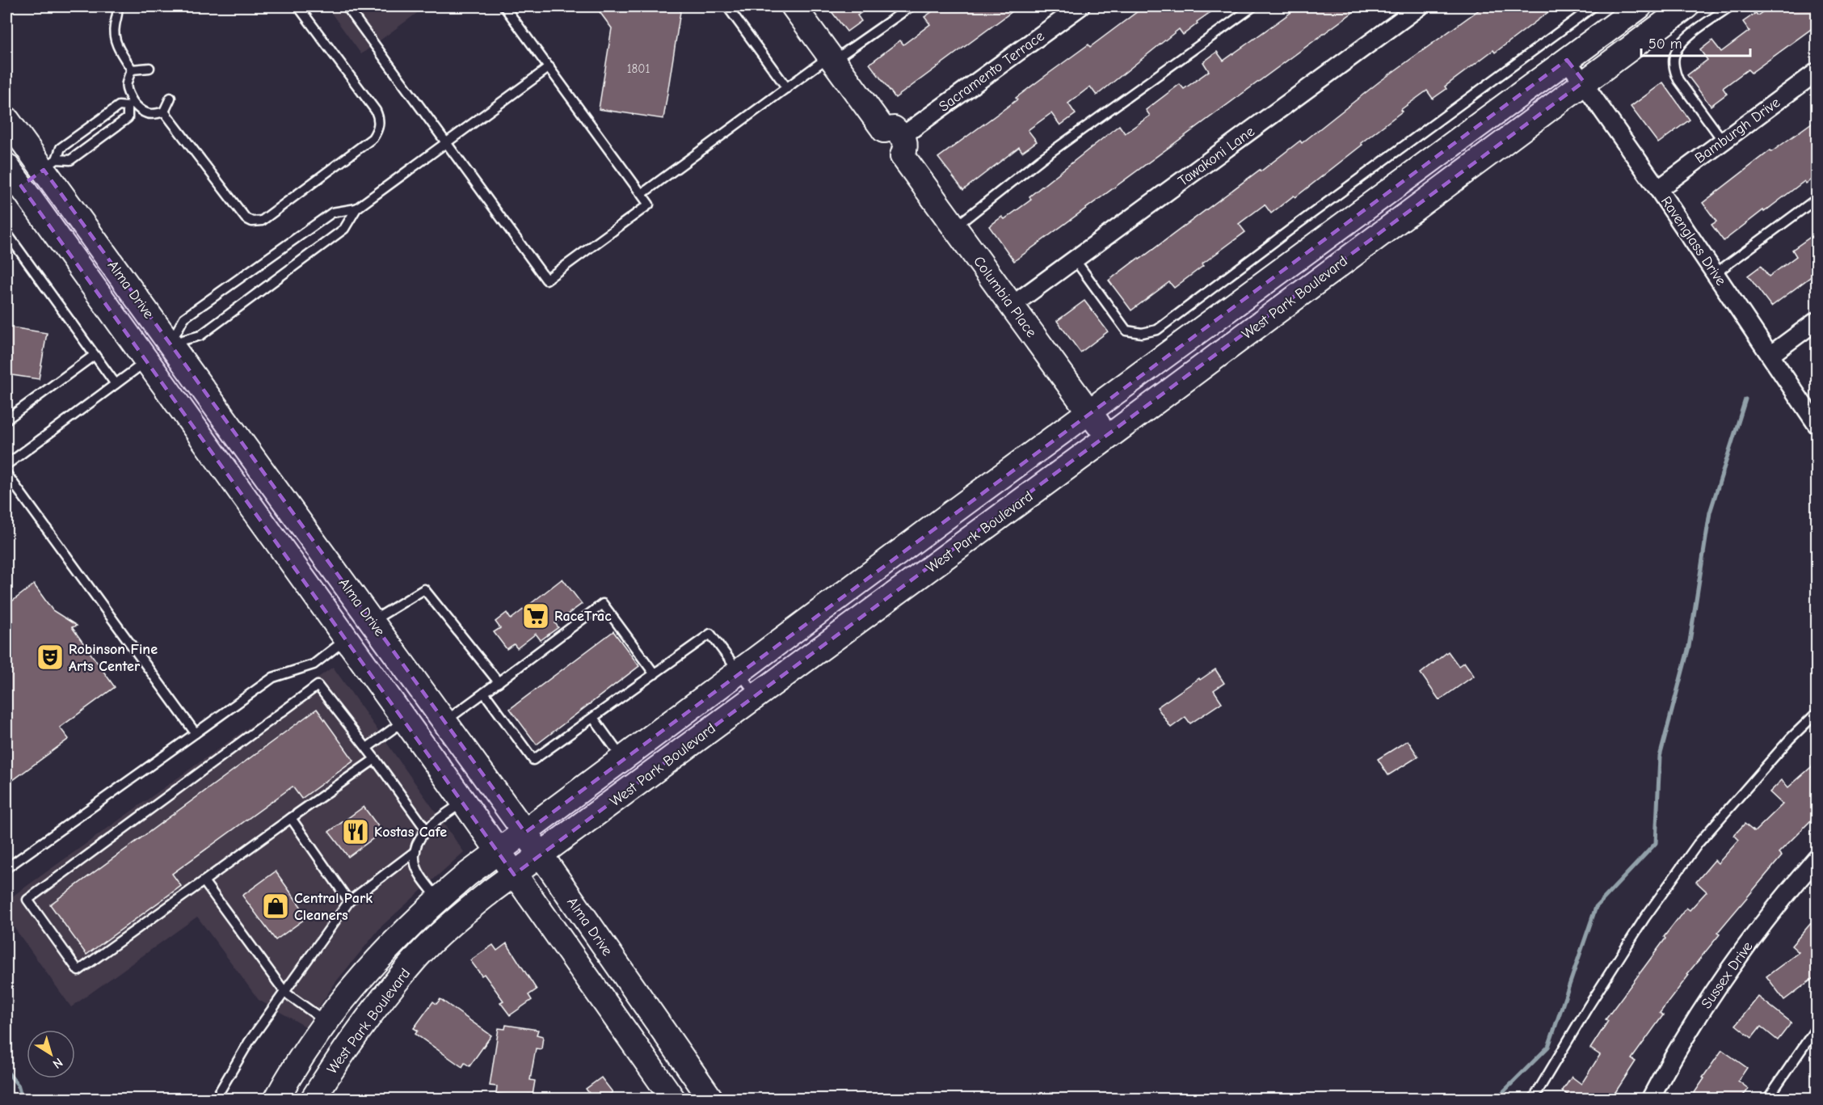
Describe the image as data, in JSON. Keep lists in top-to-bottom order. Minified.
{"streets":{"main road":["Alma Drive","Columbia Place","West Park Boulevard"],"street":["Sacramento Terrace","Bamburgh Drive","Tawakoni Lane","Ravenglass Drive","Sussex Drive"]},"crossings":[["Sacramento Terrace","Columbia Place"],["Bamburgh Drive","Ravenglass Drive"],["Tawakoni Lane","Columbia Place"],["Ravenglass Drive","West Park Boulevard"],["Alma Drive","West Park Boulevard"],["Columbia Place","West Park Boulevard"]],"places":{"supermarket":["RaceTrac"],"theatre":["Robinson Fine Arts Center"],"restaurant":["Kostas Cafe"],"shop":["Central Park Cleaners"]},"house_numbers":["1801"],"scale_bar":"50 m","north":"bottom right"}
